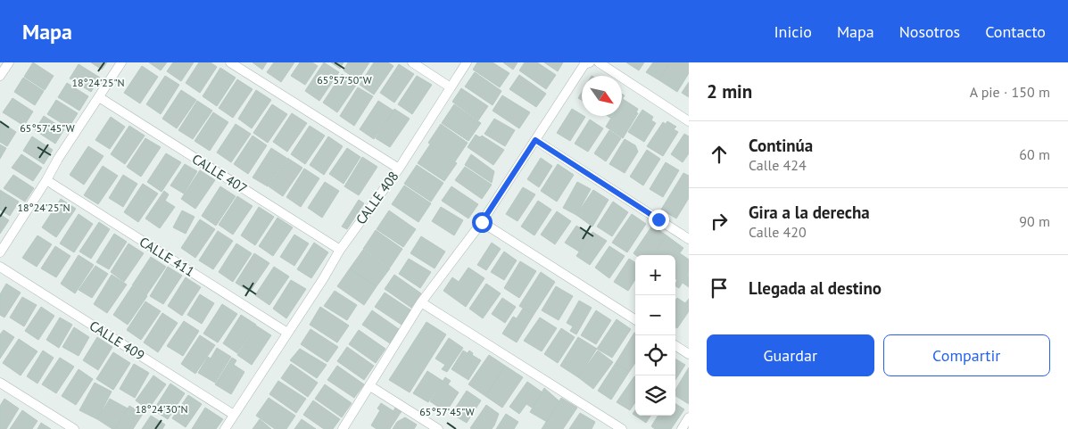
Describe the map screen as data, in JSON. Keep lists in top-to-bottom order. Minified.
{"streets":{"street":["CALLE 407","CALLE 408","CALLE 411","CALLE 409"]},"crossings":[["CALLE 407","CALLE 408"],["CALLE 408","CALLE 411"],["CALLE 408","CALLE 409"]],"north":"bottom right","page":{"header":"Mapa","nav":["Inicio","Mapa","Nosotros","Contacto"],"heading":["2 min","A pie · 150 m"],"list":[["Continúa","Calle 424","60 m"],["Gira a la derecha","Calle 420","90 m"],"Llegada al destino"],"map_buttons":["+","−"],"buttons":["Guardar","Compartir"]},"coordinates":["65°57'50\"W","18°24'25\"N","65°57'45\"W","18°24'30\"N"]}
